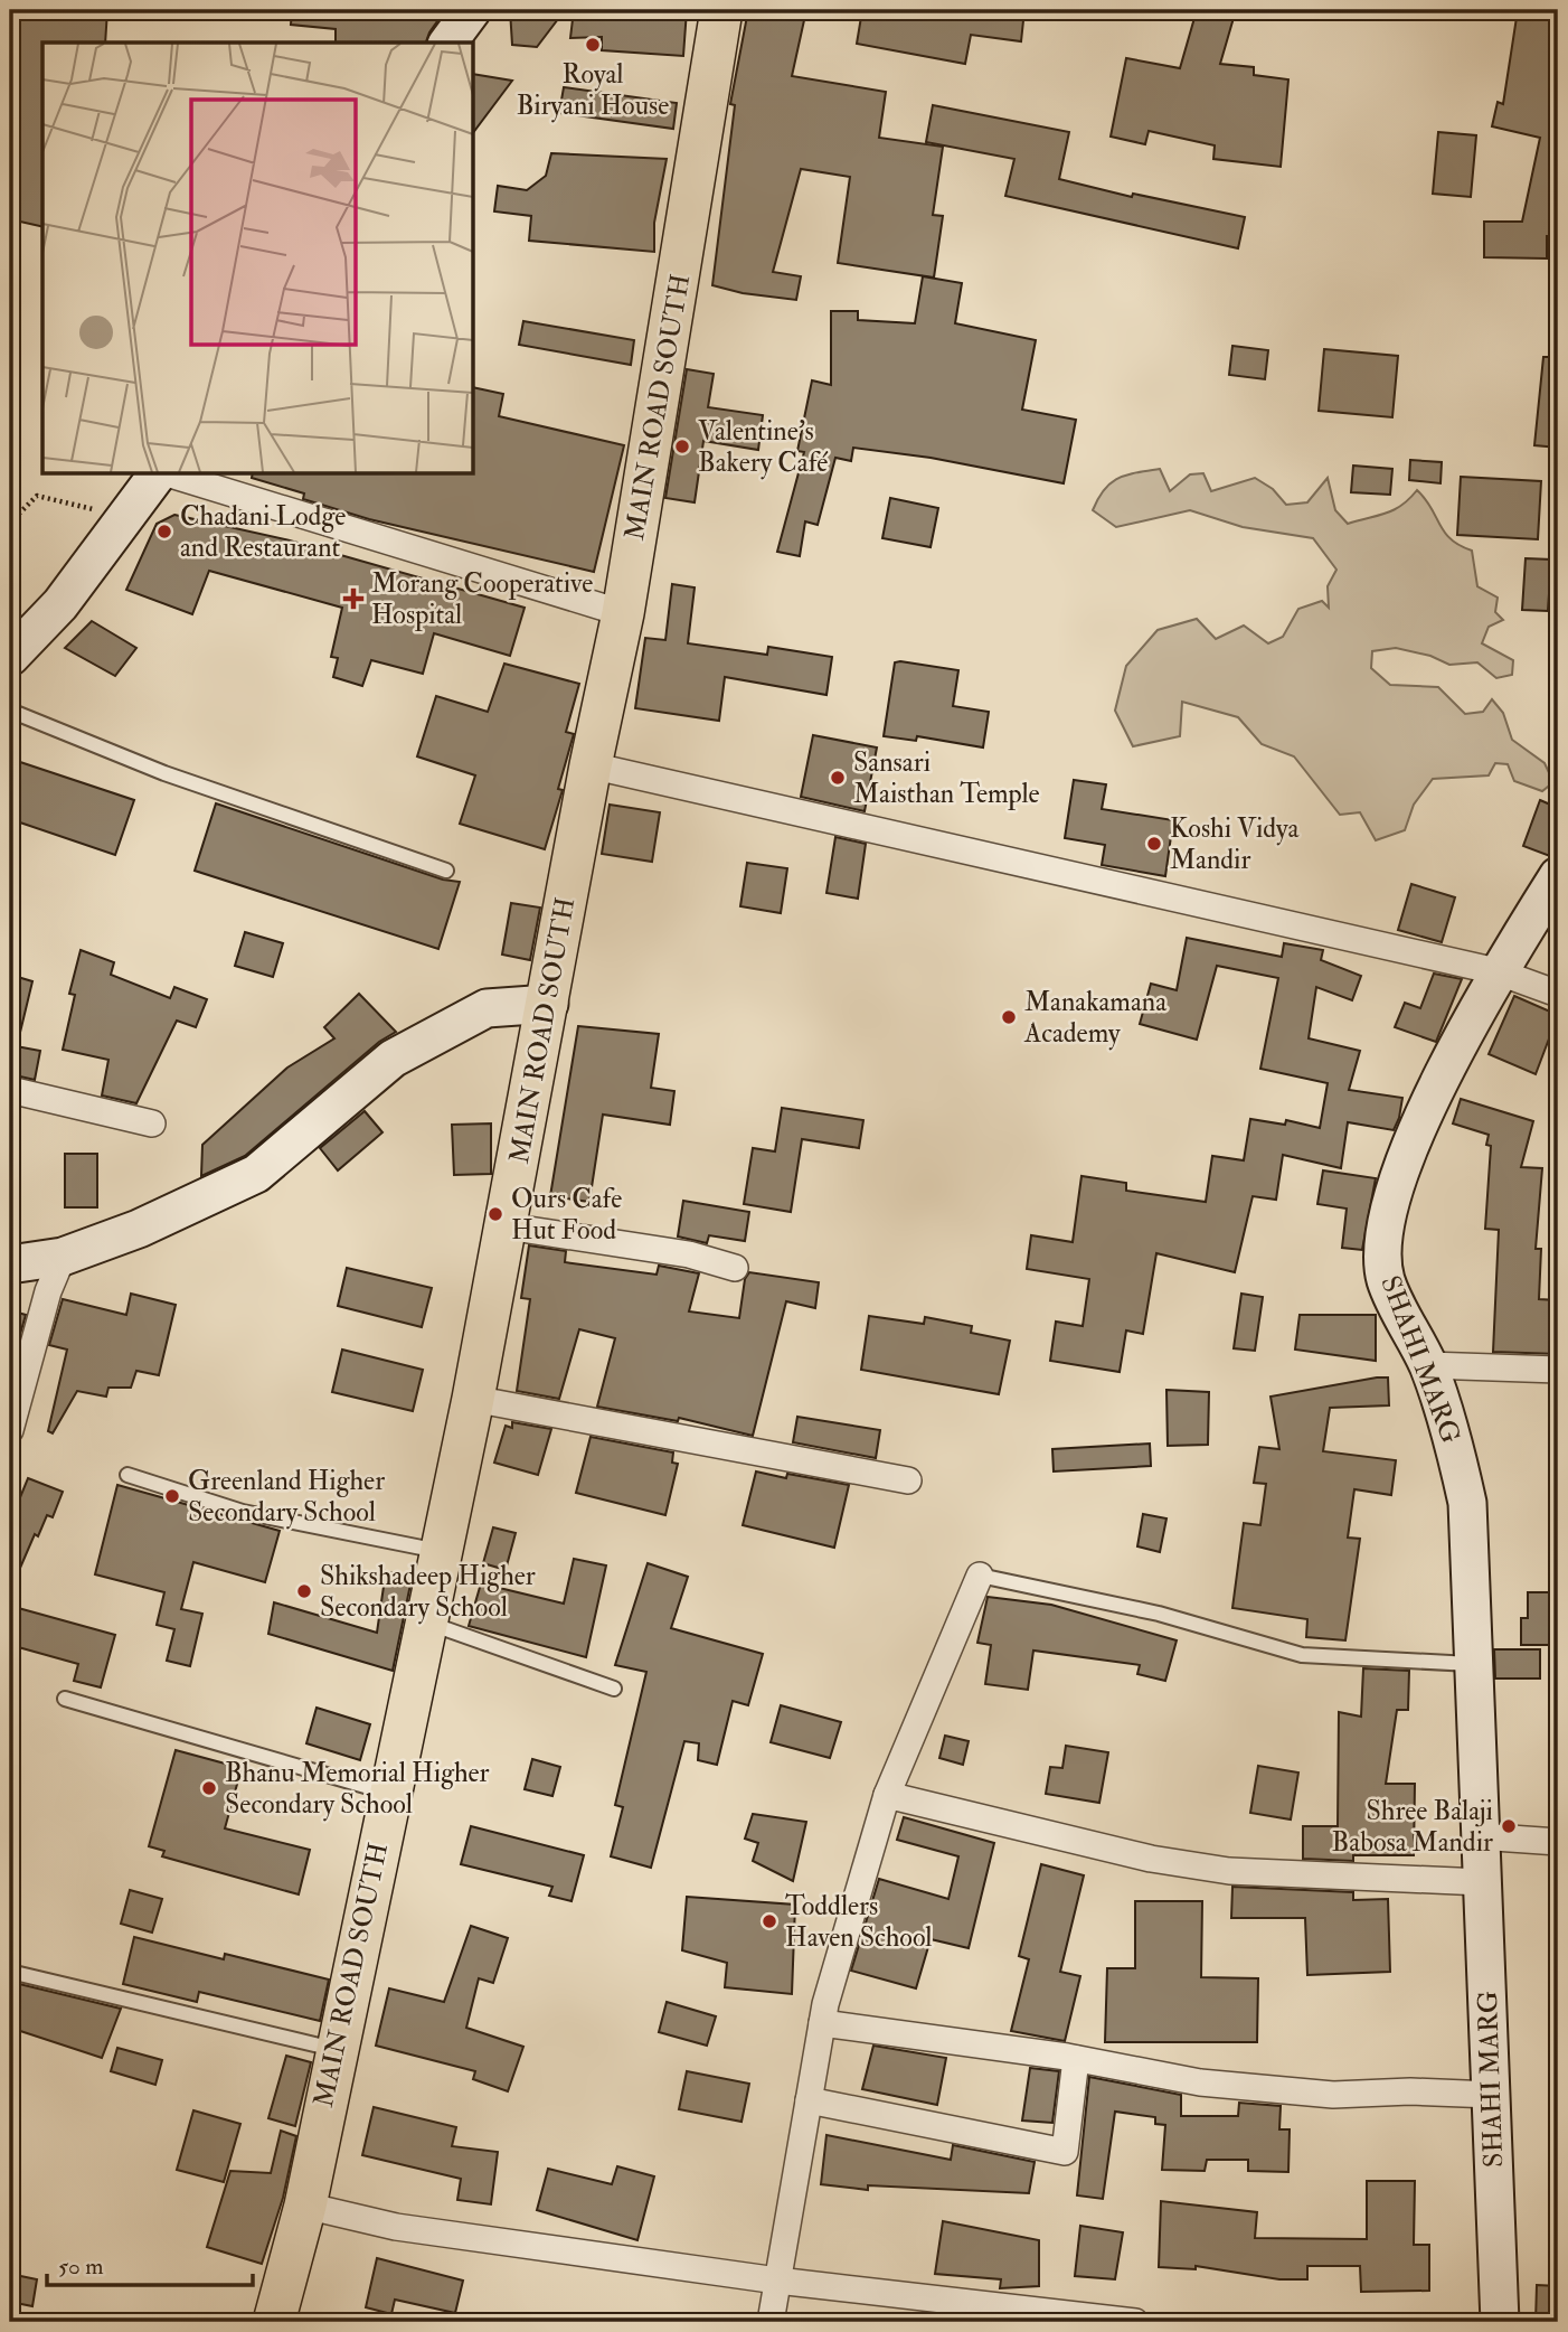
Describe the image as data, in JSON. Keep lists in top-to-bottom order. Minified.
{"streets":{"main road":["MAIN ROAD SOUTH"],"street":["SHAHI MARG"]},"places":{"other":["Royal Biryani House","Valentine's Bakery Café","Chadani Lodge and Restaurant","Sansari Maisthan Temple","Koshi Vidya Mandir","Manakamana Academy","Ours Cafe Hut Food","Greenland Higher Secondary School","Shikshadeep Higher Secondary School","Bhanu Memorial Higher Secondary School","Shree Balaji Babosa Mandir","Toddlers Haven School"],"health":["Morang Cooperative Hospital"]},"scale_bar":"50 m"}
